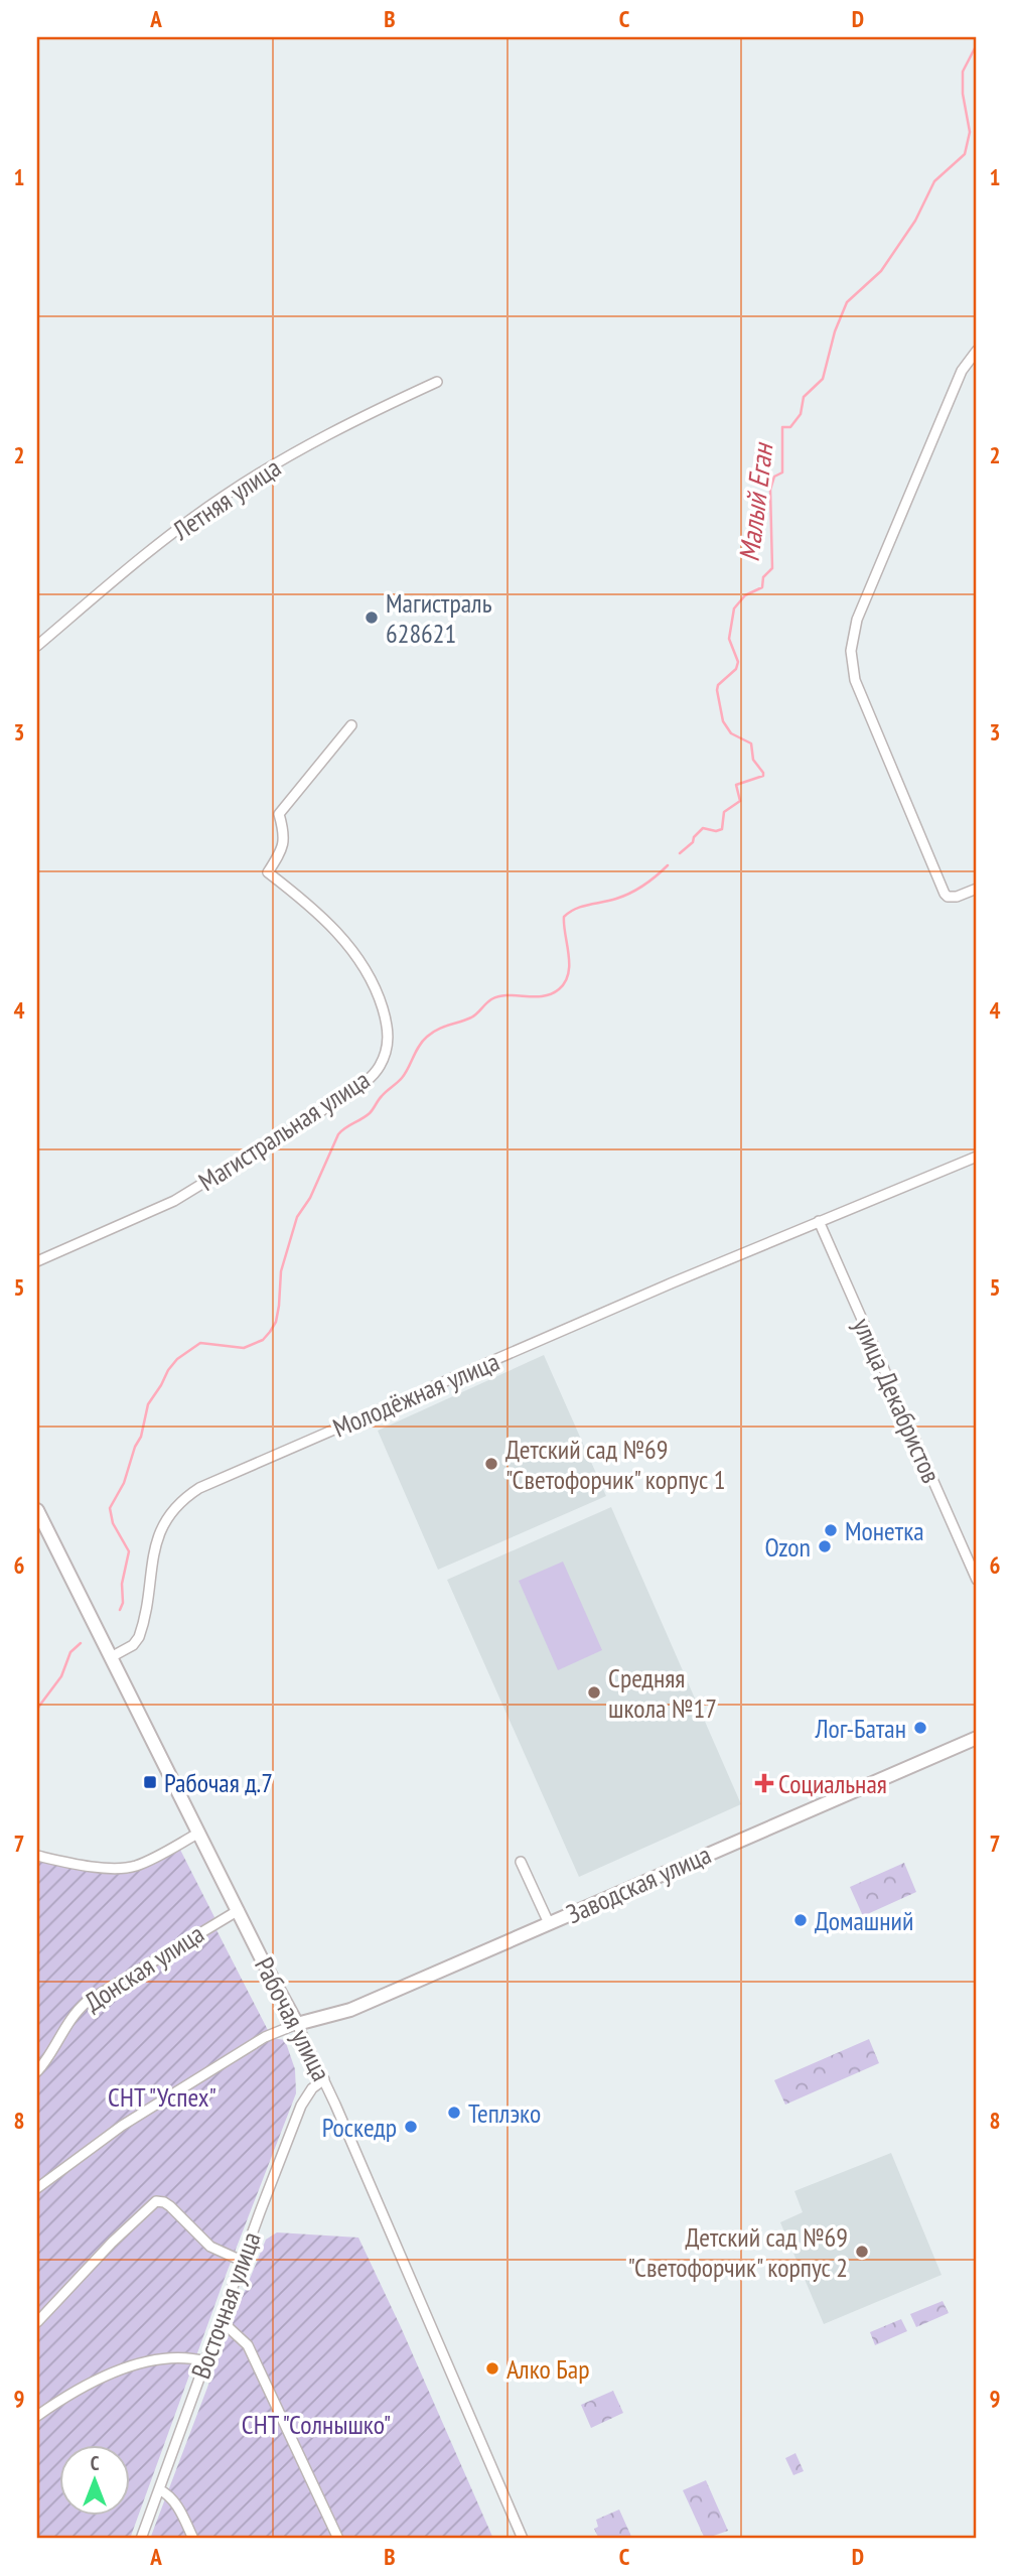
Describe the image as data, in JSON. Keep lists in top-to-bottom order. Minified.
{"streets":{"street":["Летняя улица","Магистральная улица","Молодёжная улица","улица Декабристов","Заводская улица","Донская улица","Рабочая улица","Восточная улица"]},"crossings":[["Молодёжная улица","улица Декабристов"],["Молодёжная улица","Рабочая улица"],["Заводская улица","Рабочая улица"],["Донская улица","Рабочая улица"],["Рабочая улица","Восточная улица"]],"water":["Малый Еган"],"parks":["СНТ \"Успех\"","СНТ \"Солнышко\""],"places":{"other":["Магистраль 628621","Детский сад №69 \"Светофорчик\" корпус 1","Монетка","Ozon","Средняя школа №17","Лог-Батан","Домашний","Теплэко","Роскедр","Детский сад №69 \"Светофорчик\" корпус 2","Алко Бар"],"transit":["Рабочая д.7"],"health":["Социальная"]},"north":"top","grid":{"columns":["A","B","C","D"],"rows":["1","2","3","4","5","6","7","8","9"]}}
